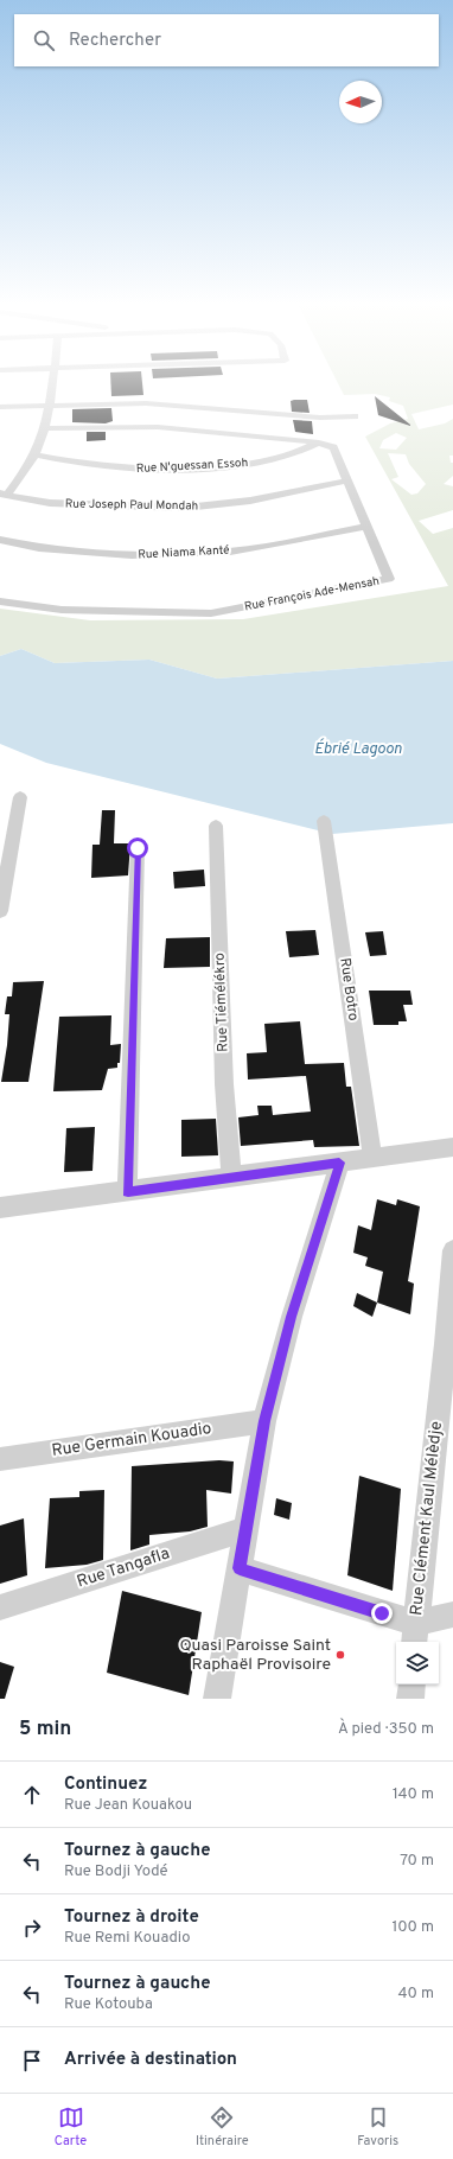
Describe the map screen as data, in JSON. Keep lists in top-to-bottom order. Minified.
{"streets":{"street":["Rue N'guessan Essoh","Rue Joseph Paul Mondah","Rue Niama Kanté","Rue François Ade-Mensah","Rue Botro","Rue Tiémélékro","Rue Germain Kouadio","Rue Clément Kaul Mélèdje","Rue Tangafla"]},"crossings":[["Rue N'guessan Essoh","Rue François Ade-Mensah"],["Rue Joseph Paul Mondah","Rue François Ade-Mensah"],["Rue Niama Kanté","Rue François Ade-Mensah"]],"water":["Ébrié Lagoon"],"places":["Quasi Paroisse Saint Raphaël Provisoire"],"north":"left","page":{"search":"Rechercher","heading":["5 min","À pied · 350 m"],"list":[["Continuez","Rue Jean Kouakou","140 m"],["Tournez à gauche","Rue Bodji Yodé","70 m"],["Tournez à droite","Rue Remi Kouadio","100 m"],["Tournez à gauche","Rue Kotouba","40 m"],"Arrivée à destination"],"nav":["Carte","Itinéraire","Favoris"]}}
